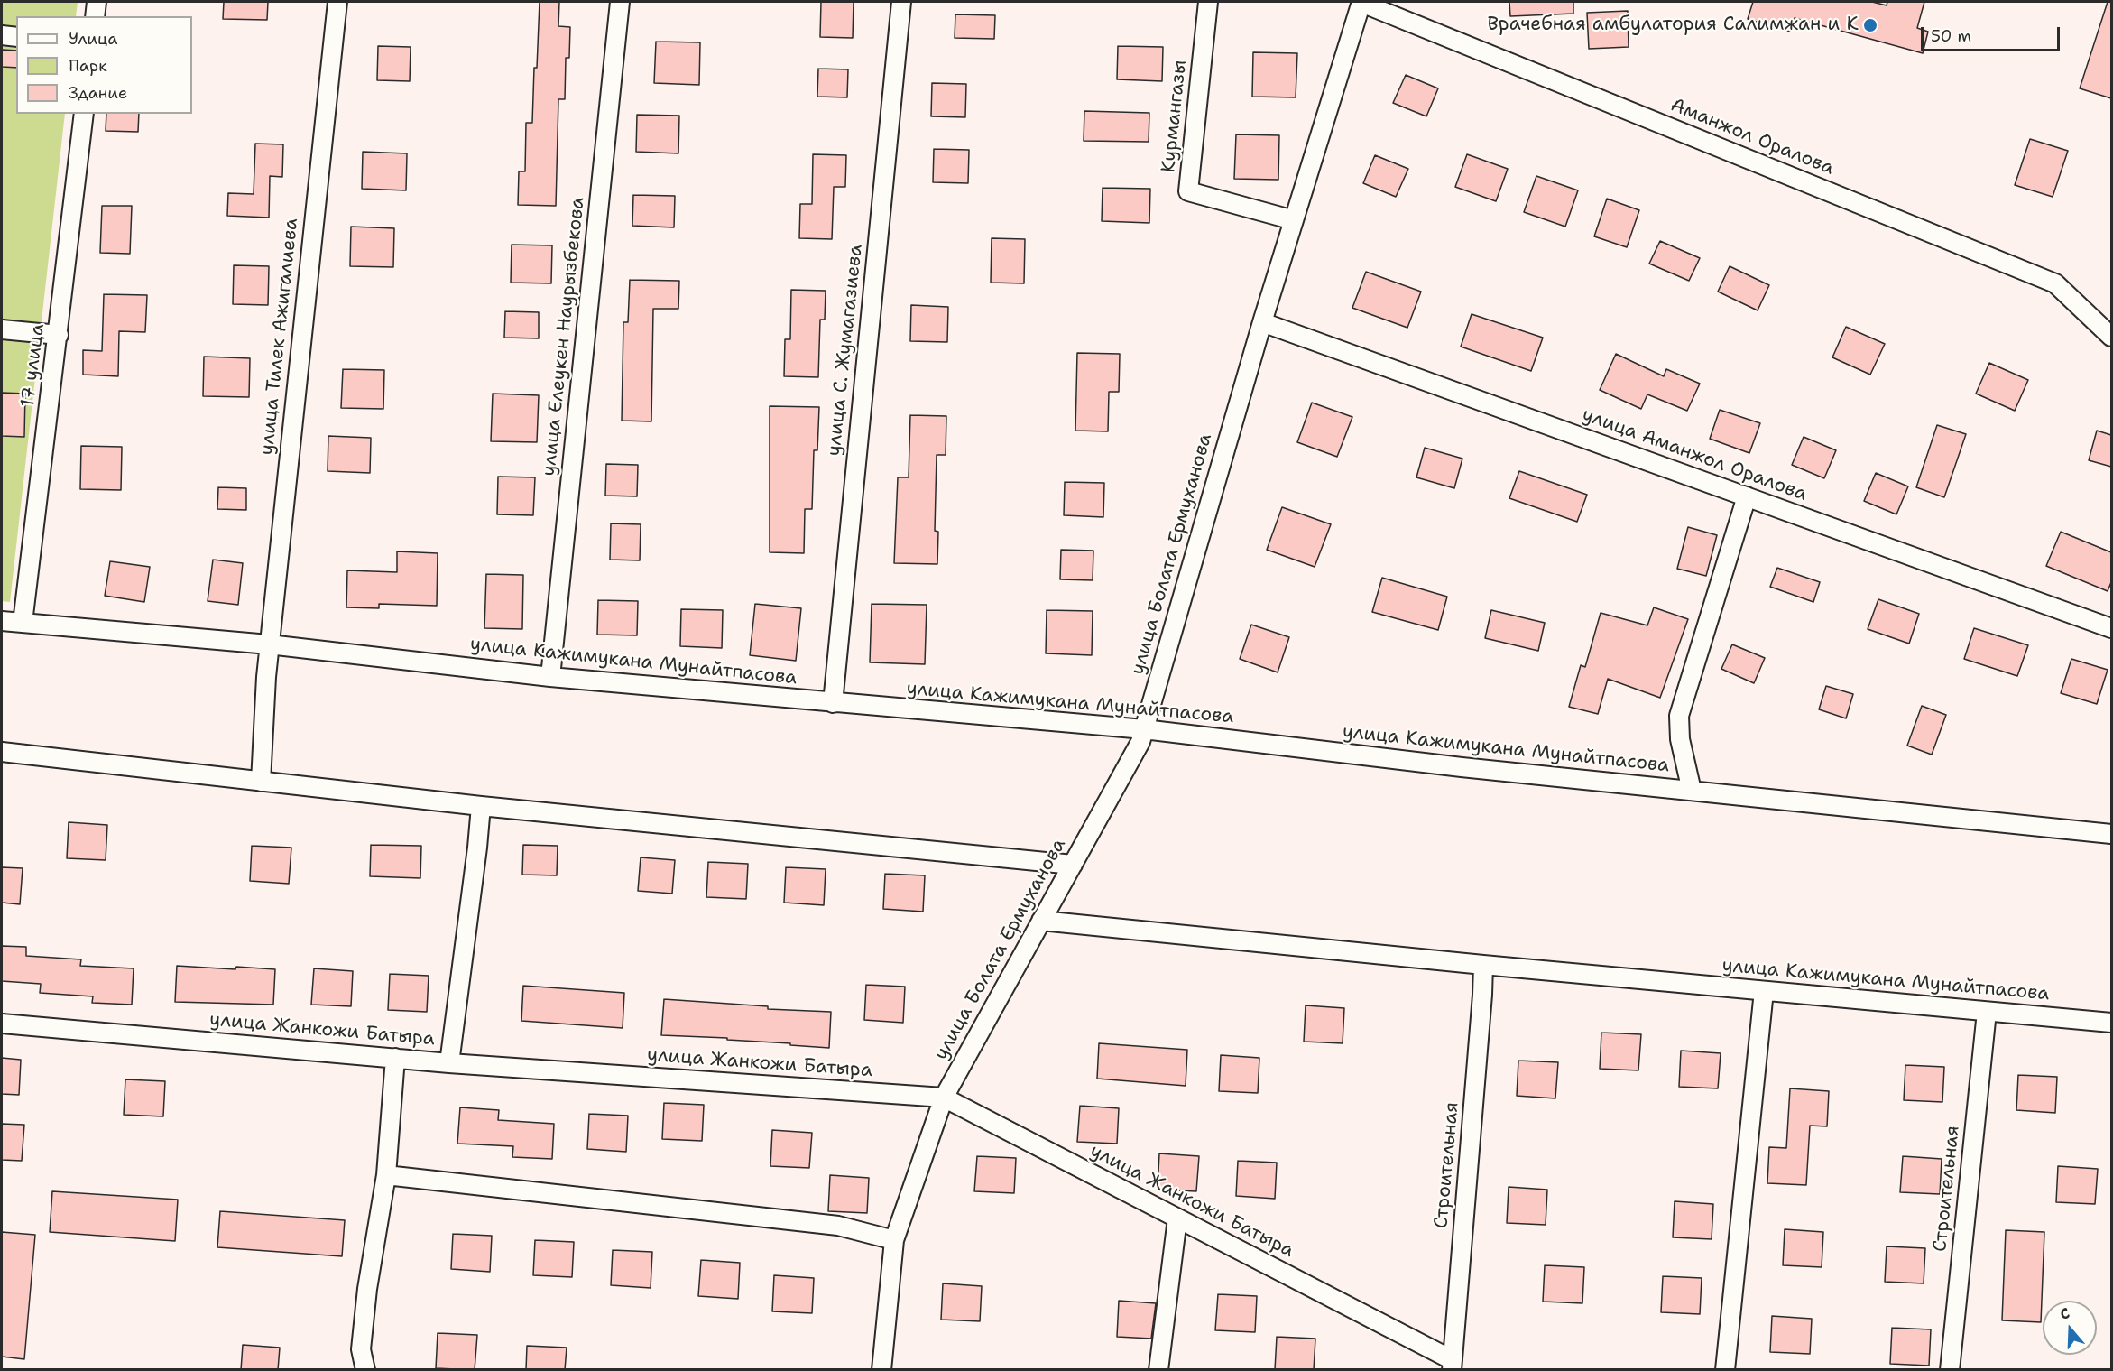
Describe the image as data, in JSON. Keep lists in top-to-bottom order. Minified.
{"streets":{"street":["Курмангазы","Аманжол Оралова","улица Тилек Ажигалиева","улица Елеукен Наурызбекова","улица С. Жумагазиева","17 улица","улица Аманжол Оралова","улица Болата Ермуханова","улица Кажимукана Мунайтпасова","улица Жанкожи Батыра","Строительная"]},"crossings":[["Курмангазы","улица Болата Ермуханова"],["Аманжол Оралова","улица Болата Ермуханова"],["улица Тилек Ажигалиева","улица Кажимукана Мунайтпасова"],["улица Елеукен Наурызбекова","улица Кажимукана Мунайтпасова"],["улица С. Жумагазиева","улица Кажимукана Мунайтпасова"],["17 улица","улица Кажимукана Мунайтпасова"],["улица Аманжол Оралова","улица Болата Ермуханова"],["улица Болата Ермуханова","улица Кажимукана Мунайтпасова"],["улица Болата Ермуханова","улица Жанкожи Батыра"],["улица Кажимукана Мунайтпасова","Строительная"],["улица Жанкожи Батыра","Строительная"]],"places":["Врачебная амбулатория Салимжан и К"],"legend":["Улица","Парк","Здание"],"scale_bar":"50 m","north":"top"}
